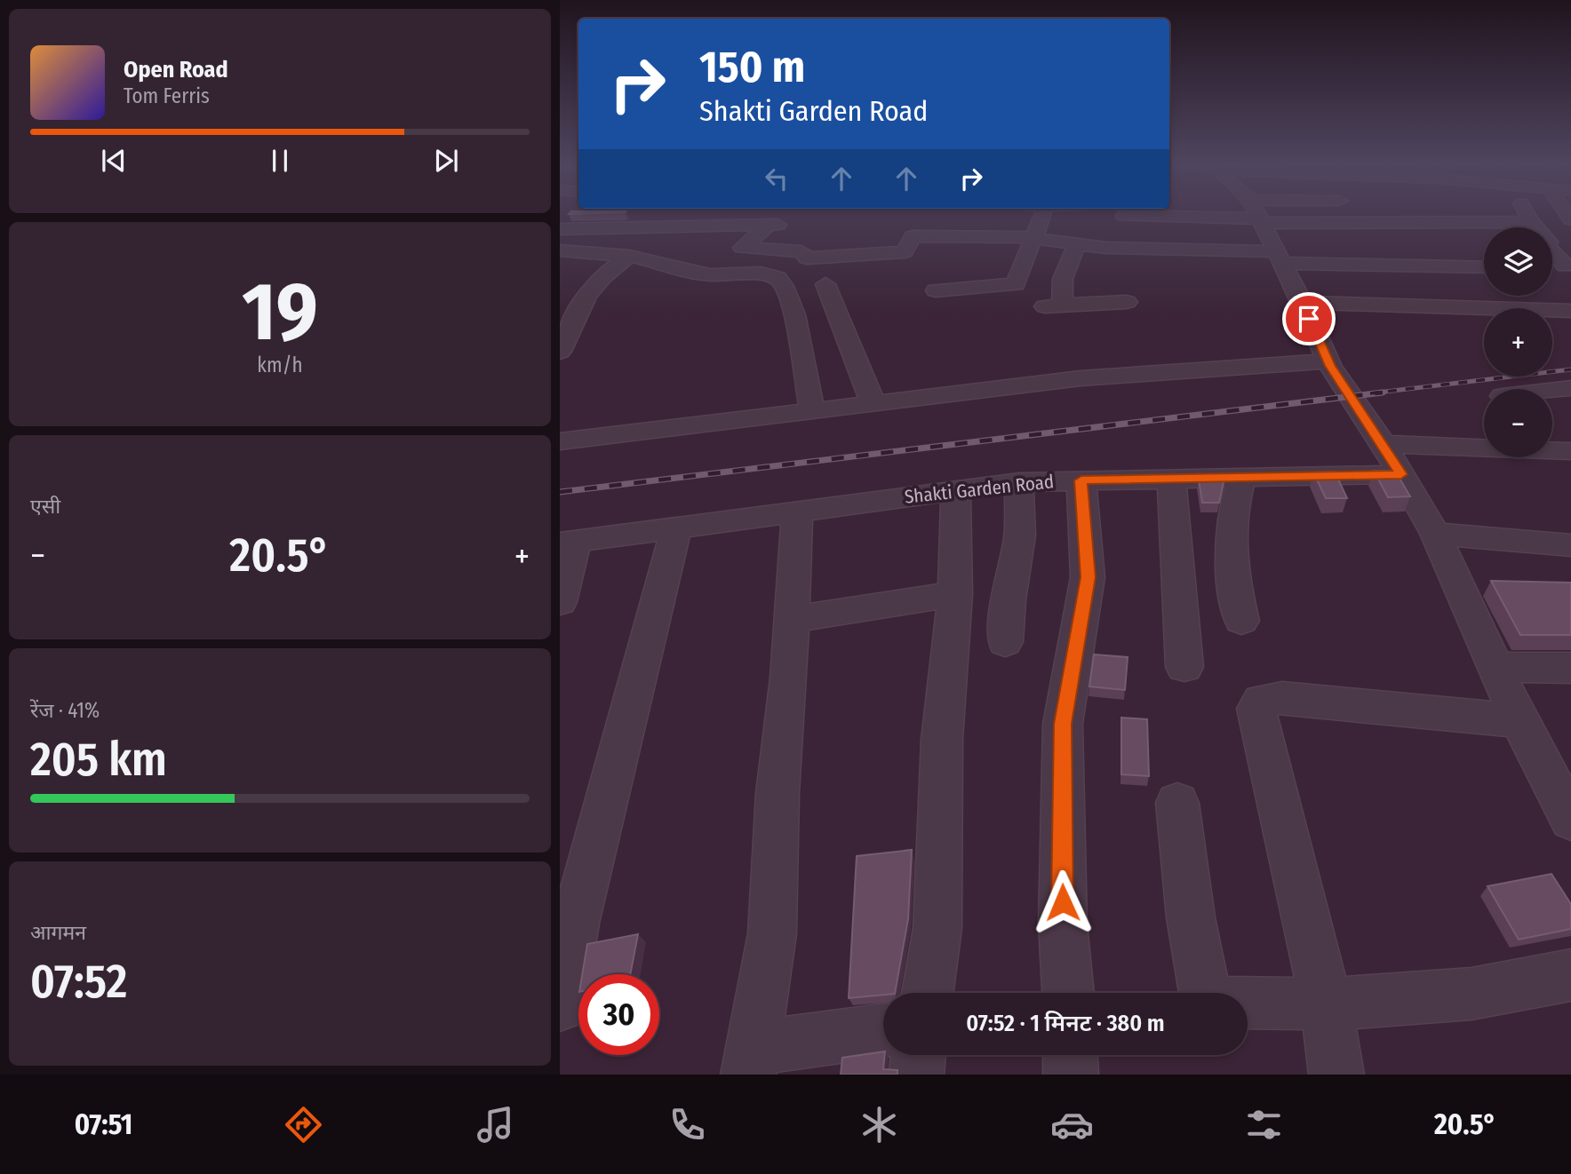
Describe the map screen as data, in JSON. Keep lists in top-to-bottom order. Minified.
{"streets":{"street":["Shakti Garden Road"]},"page":{"turn":["150 m","Shakti Garden Road"],"song":["Open Road","Tom Ferris"],"tile":[["19","km/h"],"एसी",["रेंज · 41%","205 km"],["आगमन","07:52"]],"map_buttons":["+","−"],"heat":["−","20.5°","+"],"limit":"30","trip":"07:52 · 1 मिनट · 380 m","tabs":["07:51","20.5°"]}}
